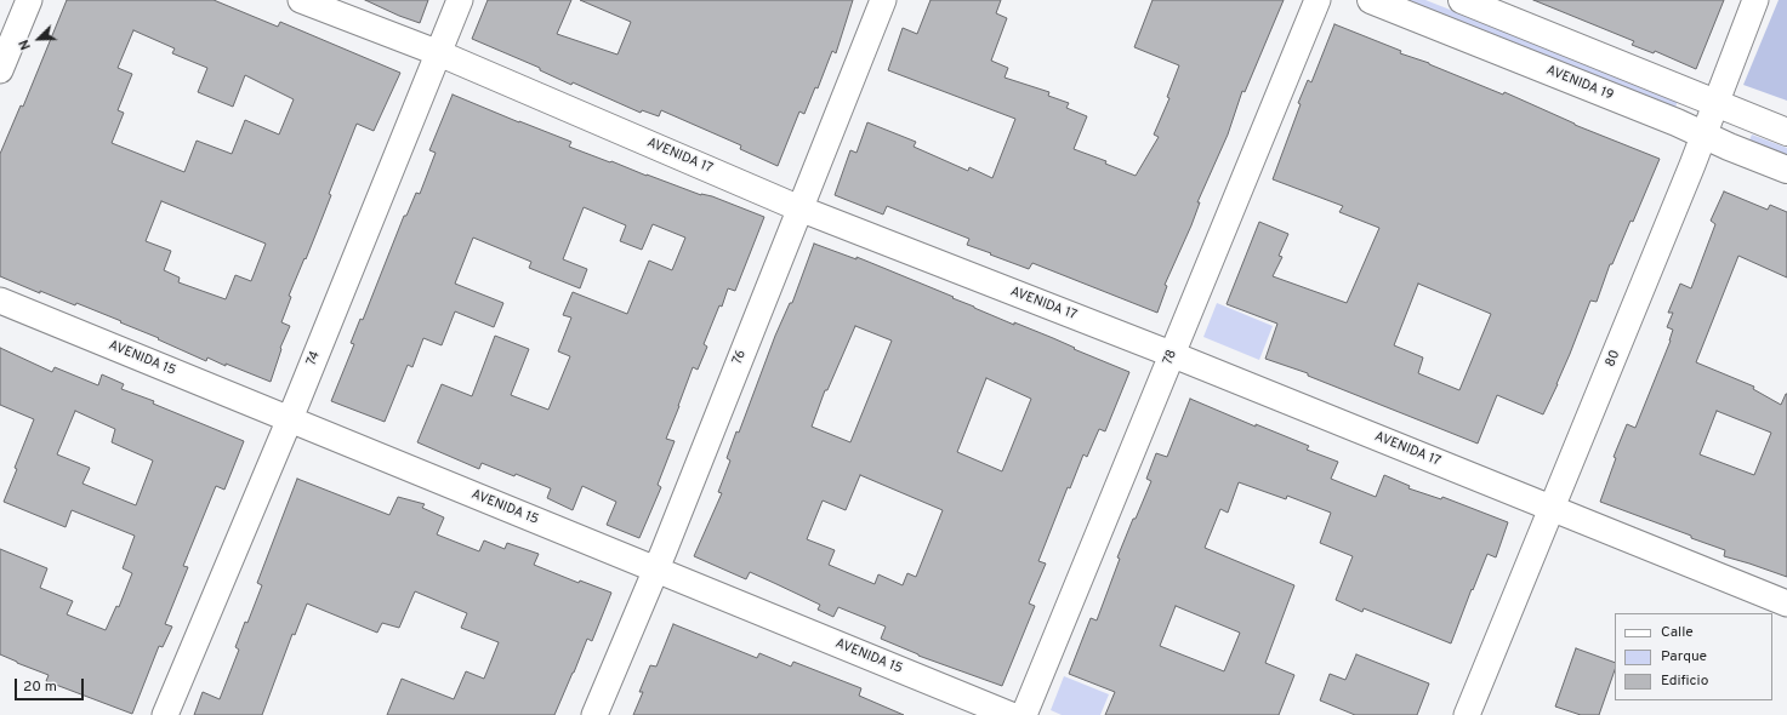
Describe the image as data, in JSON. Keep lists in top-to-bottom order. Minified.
{"streets":{"main road":["AVENIDA 19"],"street":["AVENIDA 17","76","78","AVENIDA 15","74","80"]},"crossings":[["AVENIDA 19","80"],["AVENIDA 17","76"],["AVENIDA 17","78"],["AVENIDA 17","74"],["AVENIDA 17","80"],["76","AVENIDA 15"],["AVENIDA 15","74"]],"legend":["Calle","Parque","Edificio"],"scale_bar":"20 m","north":"bottom left"}
